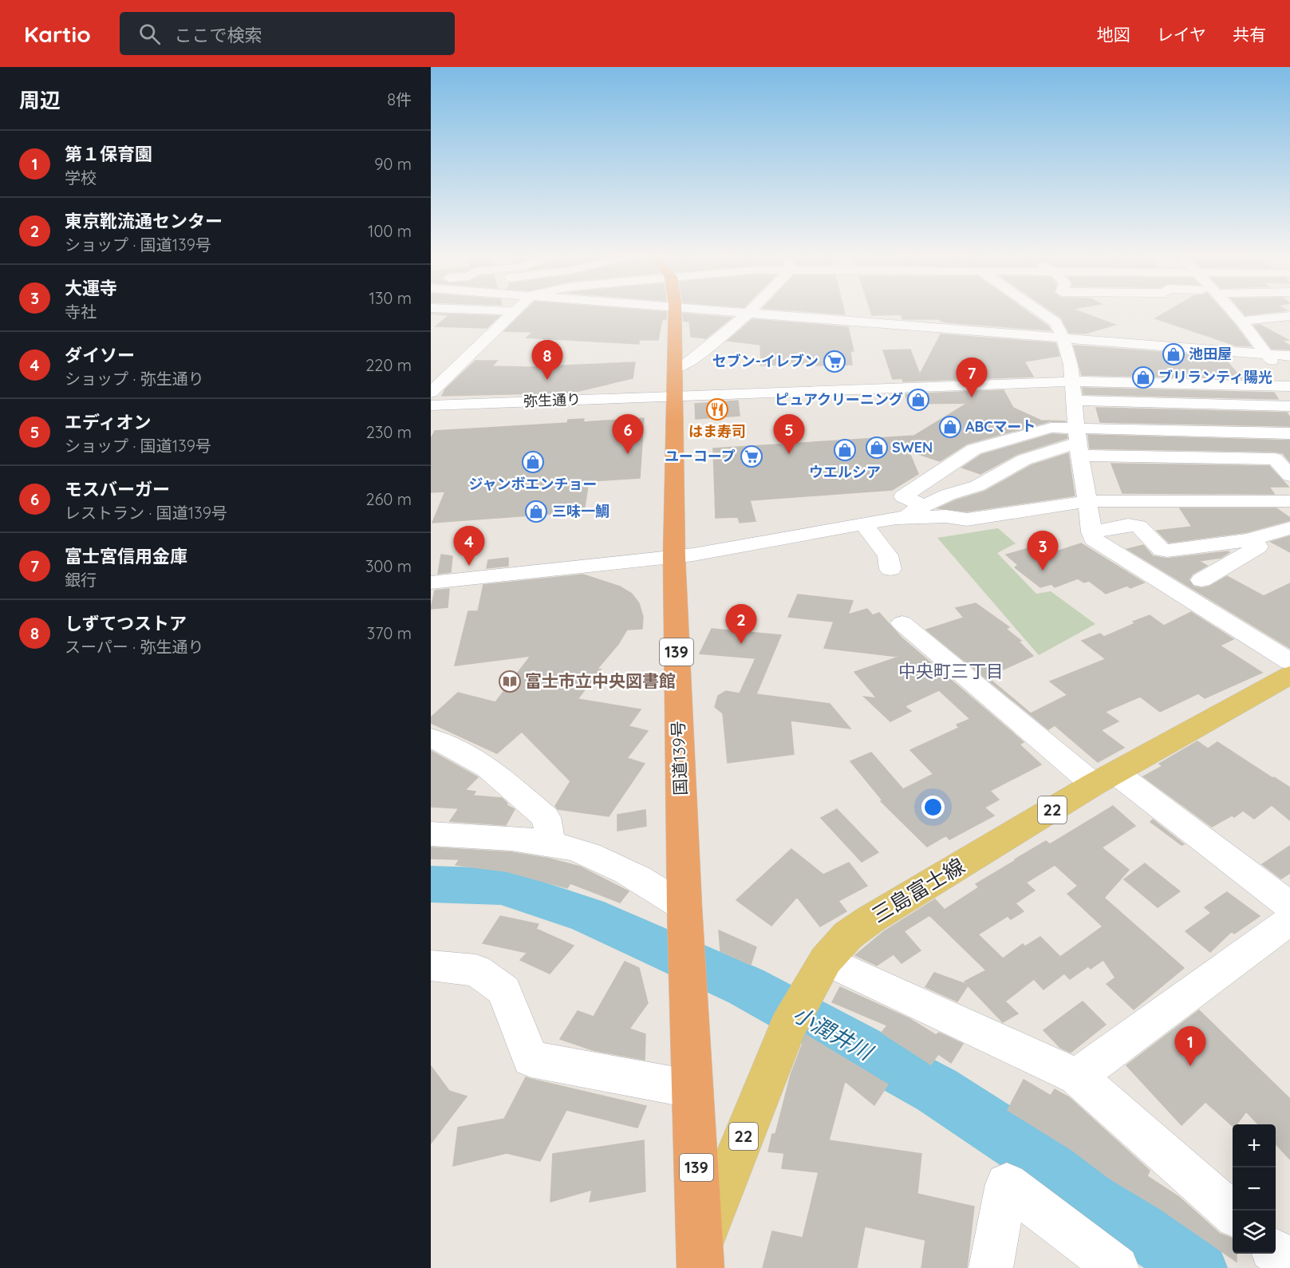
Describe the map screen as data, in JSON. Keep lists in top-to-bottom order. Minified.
{"streets":{"highway":["139","国道139号"],"main road":["22","三島富士線"],"street":["弥生通り"]},"crossings":[["弥生通り","国道139号"],["国道139号","三島富士線"]],"districts":["中央町三丁目"],"water":["小潤井川"],"places":{"shop":["池田屋","ブリランティ陽光","ピュアクリーニング","ABCマート","SWEN","ウエルシア","ジャンボエンチョー","三味一鯛"],"supermarket":["セブン-イレブン","ユーコープ"],"restaurant":["はま寿司"],"library":["富士市立中央図書館"]},"page":{"header":"Kartio","search":"ここで検索","nav":["地図","レイヤ","共有"],"heading":["周辺","8件"],"list":[{"mark":"1","name":"第１保育園","note":"学校","value":"90 m"},{"mark":"2","name":"東京靴流通センター","note":"ショップ · 国道139号","value":"100 m"},{"mark":"3","name":"大運寺","note":"寺社","value":"130 m"},{"mark":"4","name":"ダイソー","note":"ショップ · 弥生通り","value":"220 m"},{"mark":"5","name":"エディオン","note":"ショップ · 国道139号","value":"230 m"},{"mark":"6","name":"モスバーガー","note":"レストラン · 国道139号","value":"260 m"},{"mark":"7","name":"富士宮信用金庫","note":"銀行","value":"300 m"},{"mark":"8","name":"しずてつストア","note":"スーパー · 弥生通り","value":"370 m"}],"pins":["8","7","5","6","4","3","2","1"],"map_buttons":["+","−"]}}
